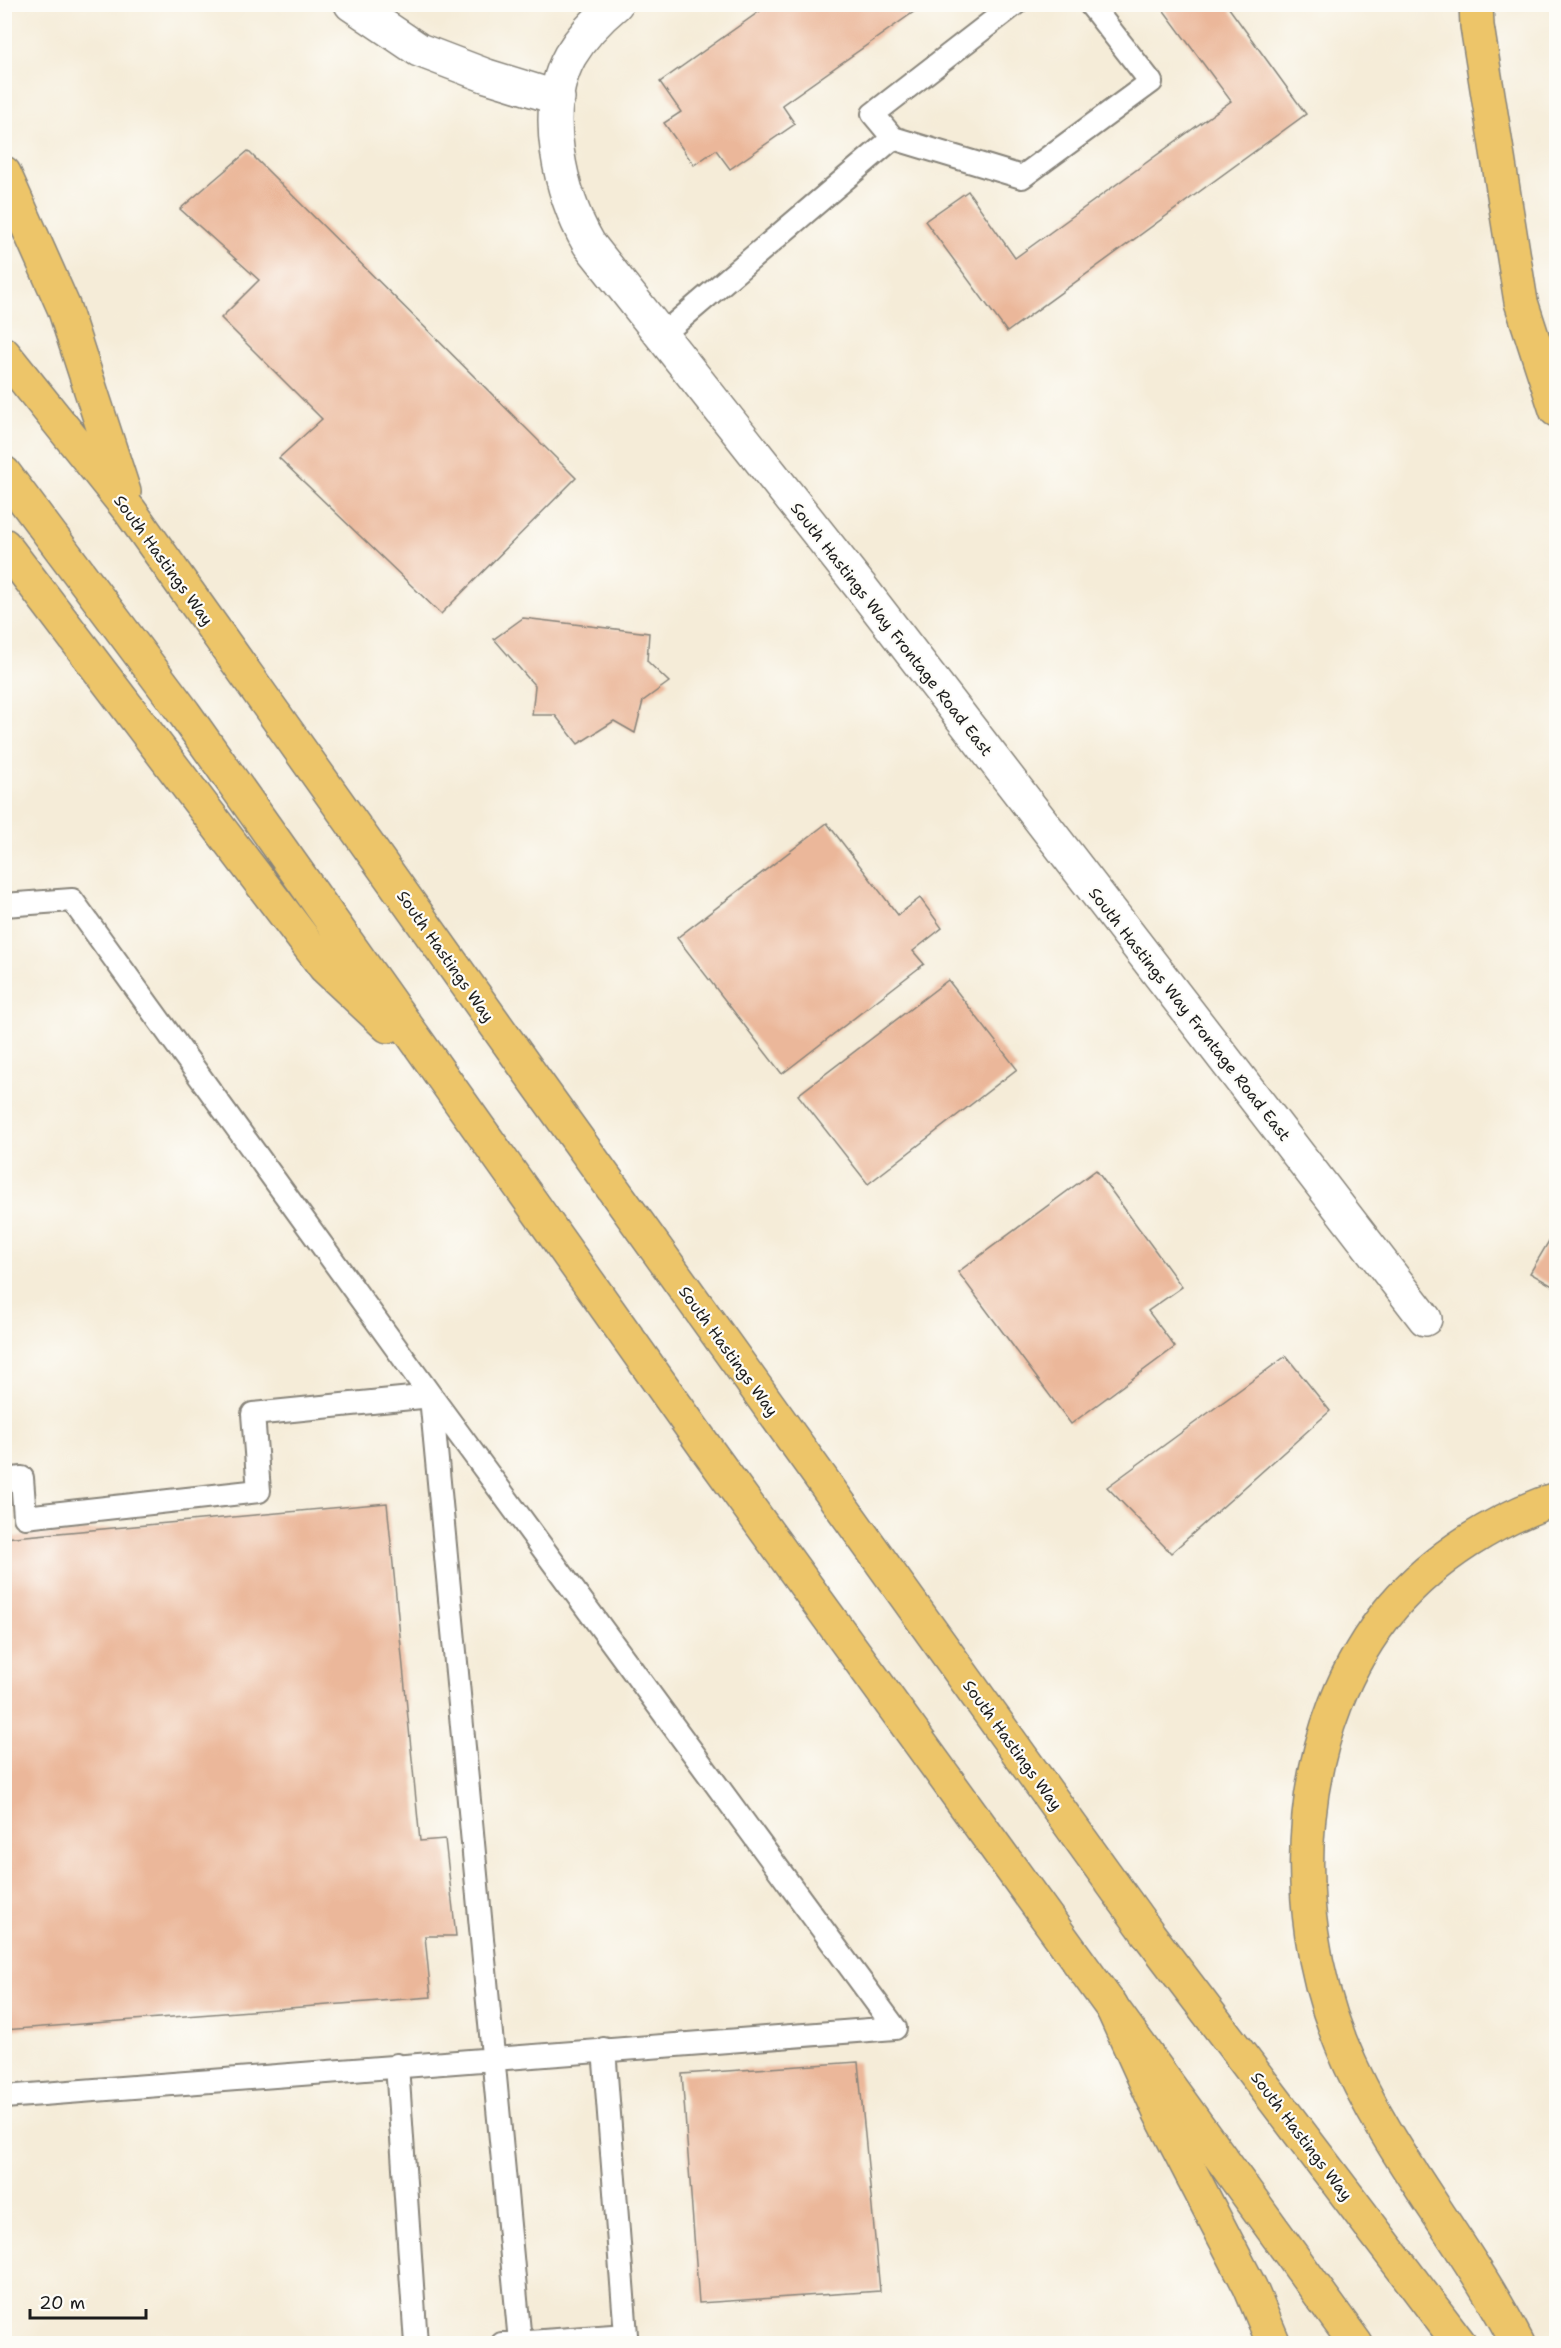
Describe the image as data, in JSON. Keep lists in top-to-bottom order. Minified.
{"streets":{"main road":["South Hastings Way"],"street":["South Hastings Way Frontage Road East"]},"scale_bar":"20 m"}
